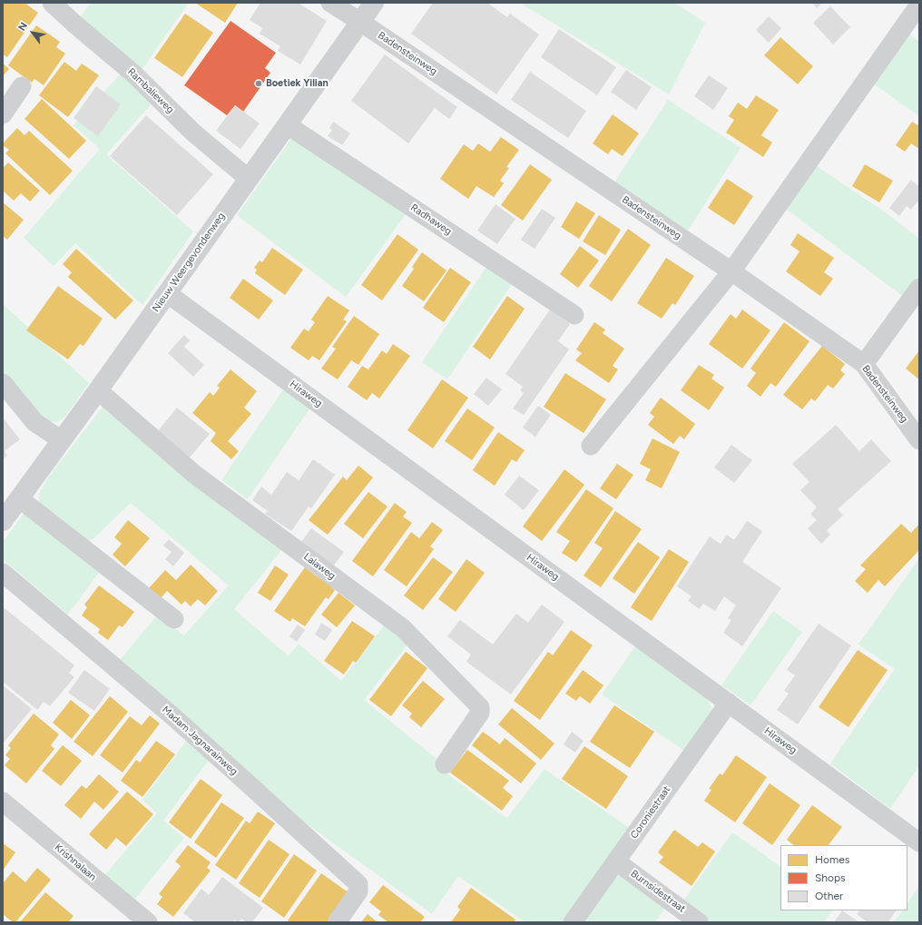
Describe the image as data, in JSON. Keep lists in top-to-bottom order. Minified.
{"streets":{"street":["Badensteinweg","Rambalieweg","Radhaweg","Nieuw Weergevondenweg","Hiraweg","Lalaweg","Madam Jagnarainweg","Coroniestraat","Krishnalaan","Burnsidestraat"]},"crossings":[["Badensteinweg","Nieuw Weergevondenweg"],["Rambalieweg","Nieuw Weergevondenweg"],["Radhaweg","Nieuw Weergevondenweg"],["Nieuw Weergevondenweg","Hiraweg"],["Nieuw Weergevondenweg","Lalaweg"],["Hiraweg","Coroniestraat"],["Coroniestraat","Burnsidestraat"]],"places":["Boetiek Yilian"],"legend":["Homes","Shops","Other"],"north":"top left"}
